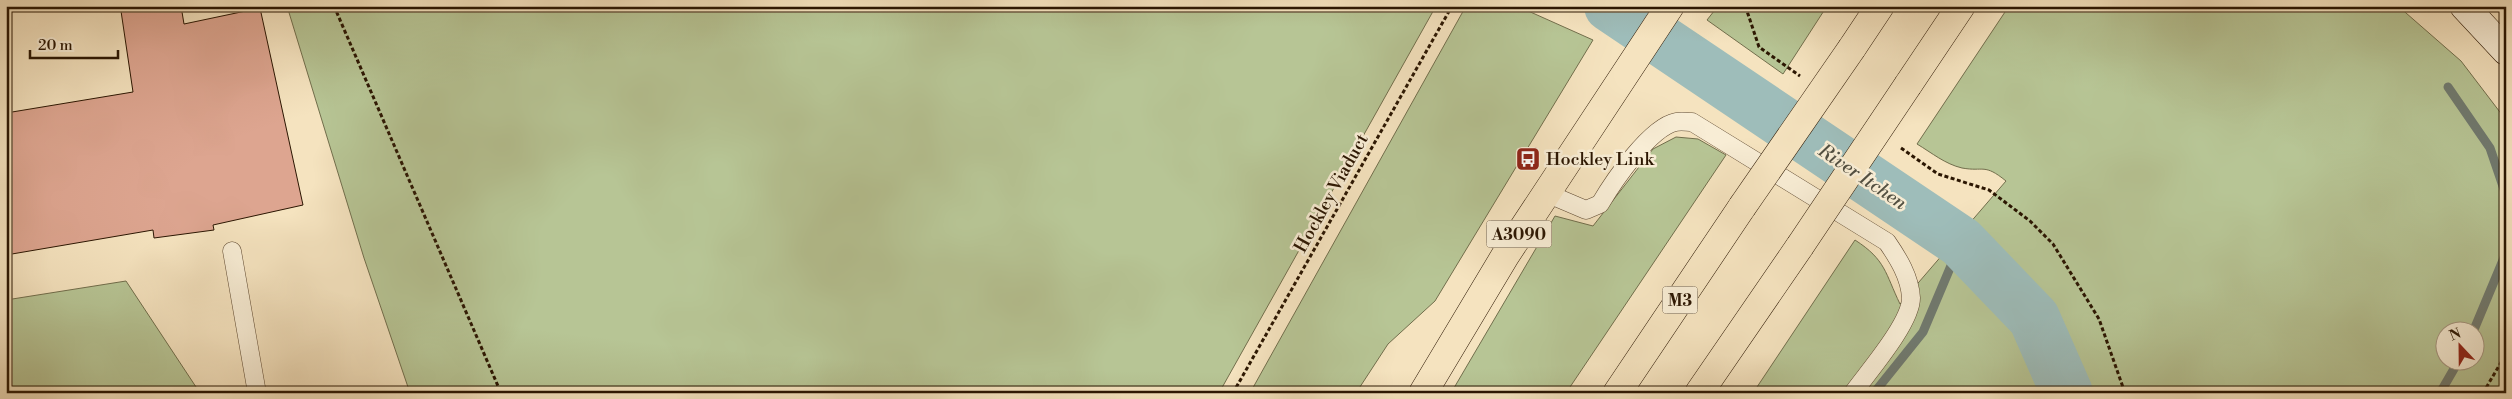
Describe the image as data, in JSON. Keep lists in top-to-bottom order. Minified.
{"streets":{"main road":["A3090","M3"],"path":["Hockley Viaduct"]},"water":["River Itchen"],"places":{"bus stop":["Hockley Link"]},"scale_bar":"20 m","north":"top"}
